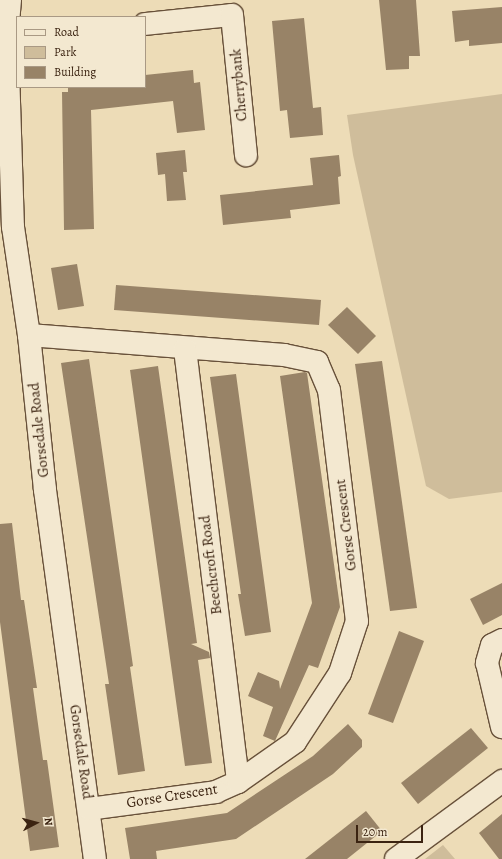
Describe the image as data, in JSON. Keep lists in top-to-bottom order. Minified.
{"streets":{"street":["Cherrybank","Gorsedale Road","Gorse Crescent","Beechcroft Road"]},"crossings":[["Gorsedale Road","Gorse Crescent"],["Gorse Crescent","Beechcroft Road"]],"legend":["Road","Park","Building"],"scale_bar":"20 m","north":"right"}
